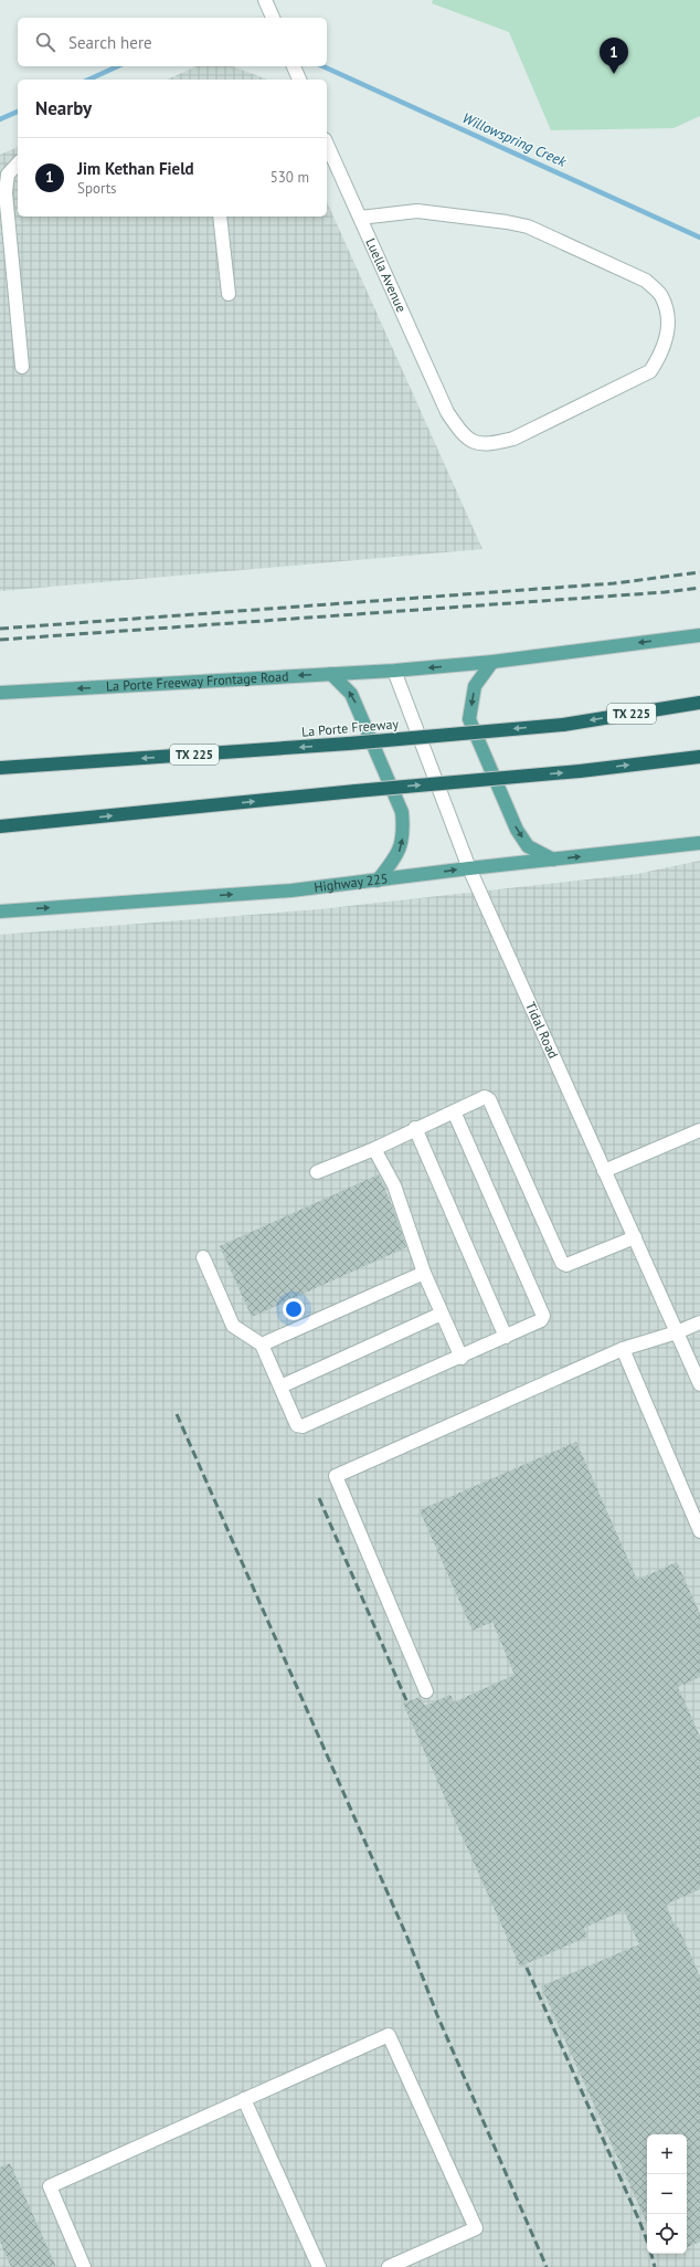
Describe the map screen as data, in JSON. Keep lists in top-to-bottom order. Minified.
{"streets":{"highway":["TX 225","La Porte Freeway"],"main road":["La Porte Freeway Frontage Road","Highway 225"],"street":["Luella Avenue","Tidal Road"]},"crossings":[["La Porte Freeway Frontage Road","Tidal Road"],["Highway 225","Tidal Road"]],"one_way":["La Porte Freeway Frontage Road","Highway 225"],"water":["Willowspring Creek"],"page":{"search":"Search here","pins":"1","heading":"Nearby","list":[{"mark":"1","name":"Jim Kethan Field","note":"Sports","value":"530 m"}],"map_buttons":["+","−"]}}
